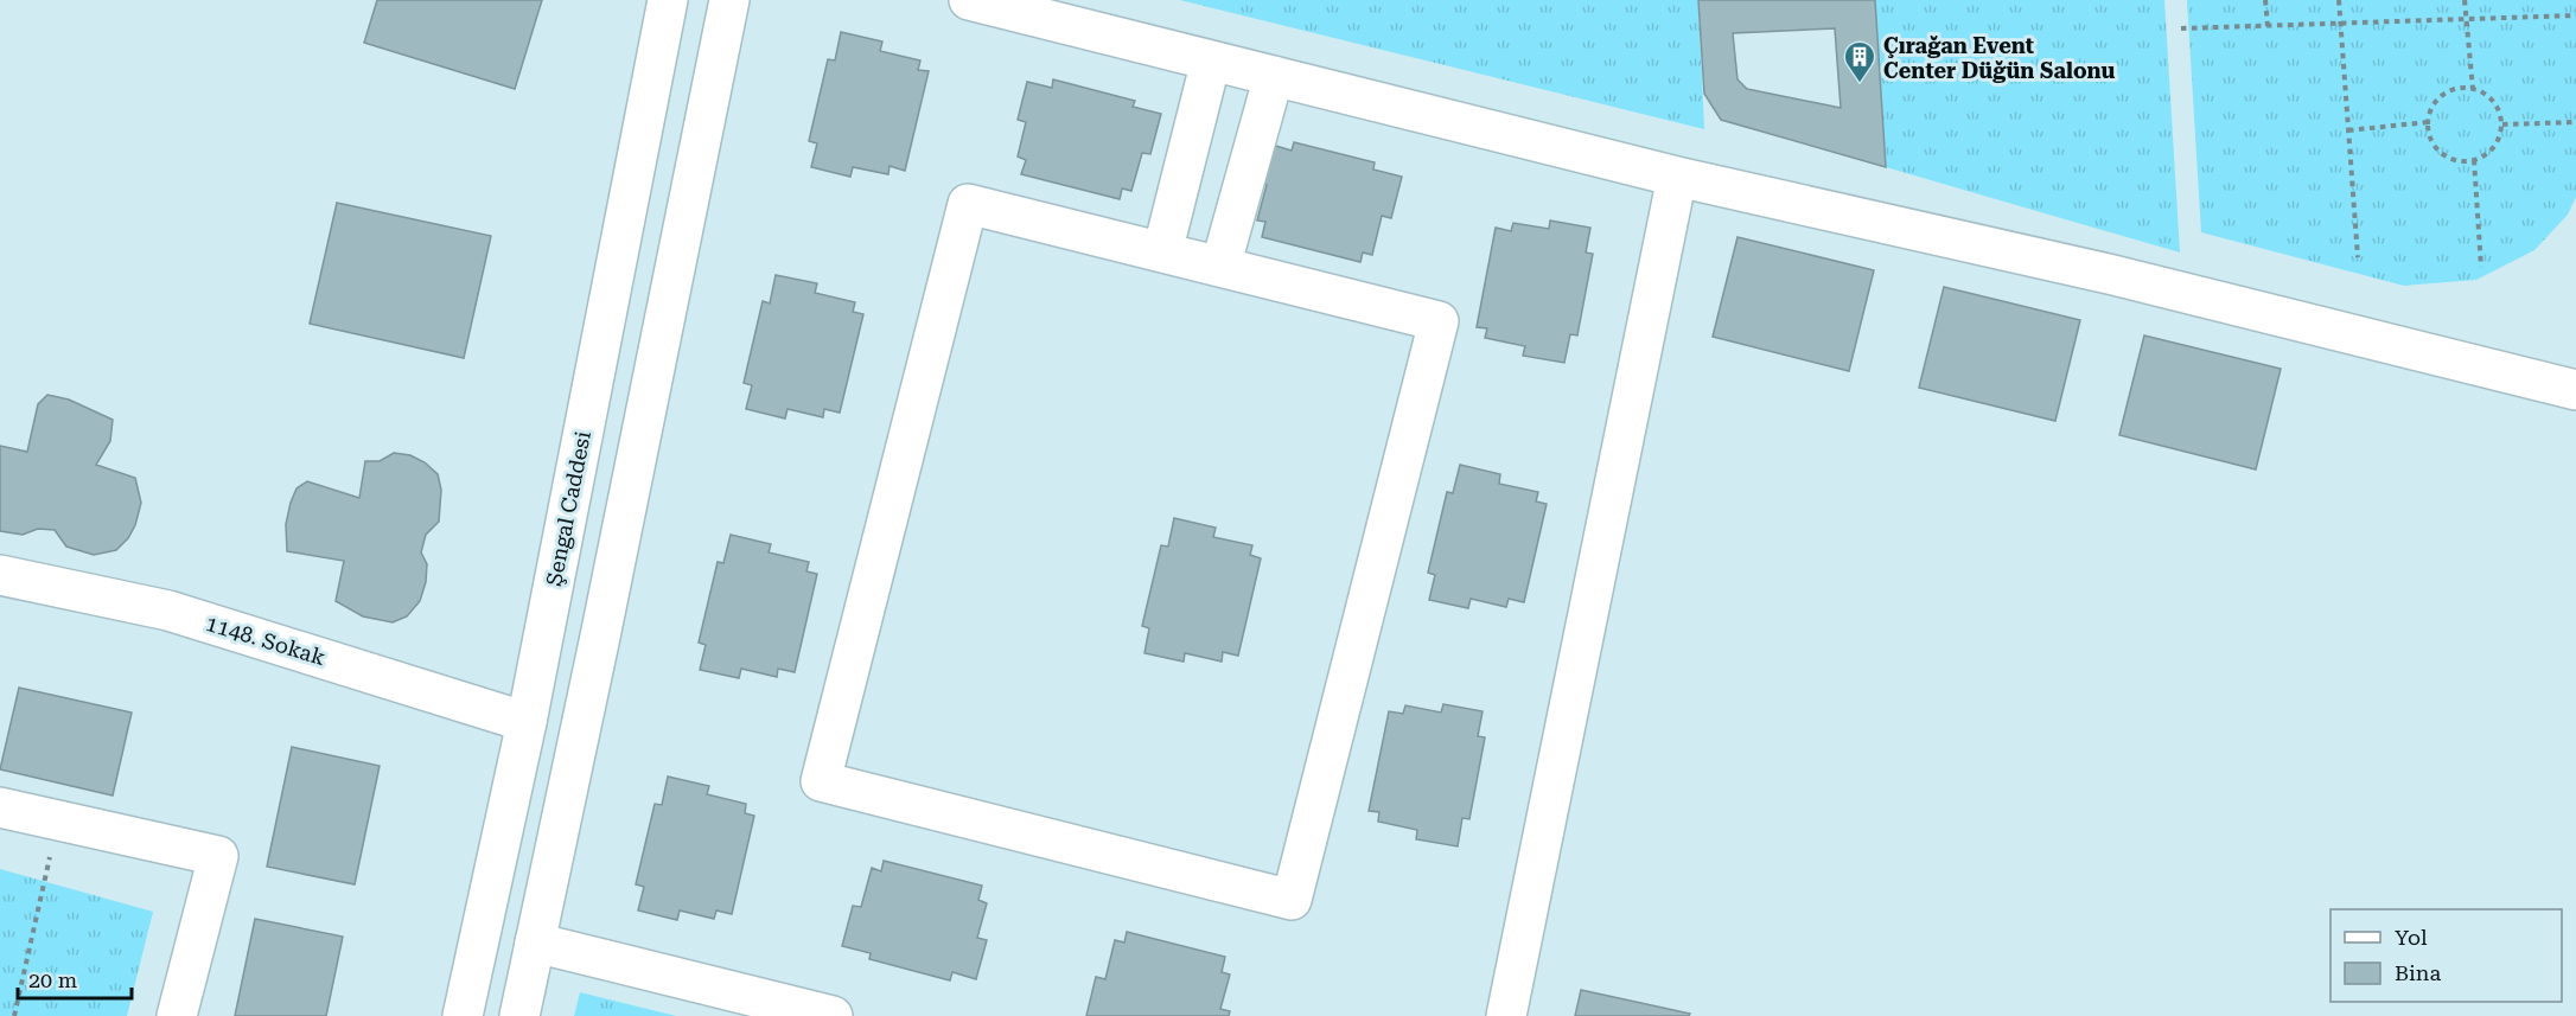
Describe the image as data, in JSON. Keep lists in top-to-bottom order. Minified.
{"streets":{"street":["Şengal Caddesi","1148. Sokak"]},"crossings":[["Şengal Caddesi","1148. Sokak"]],"places":{"building":["Çırağan Event Center Düğün Salonu"]},"legend":["Yol","Bina"],"scale_bar":"20 m"}
